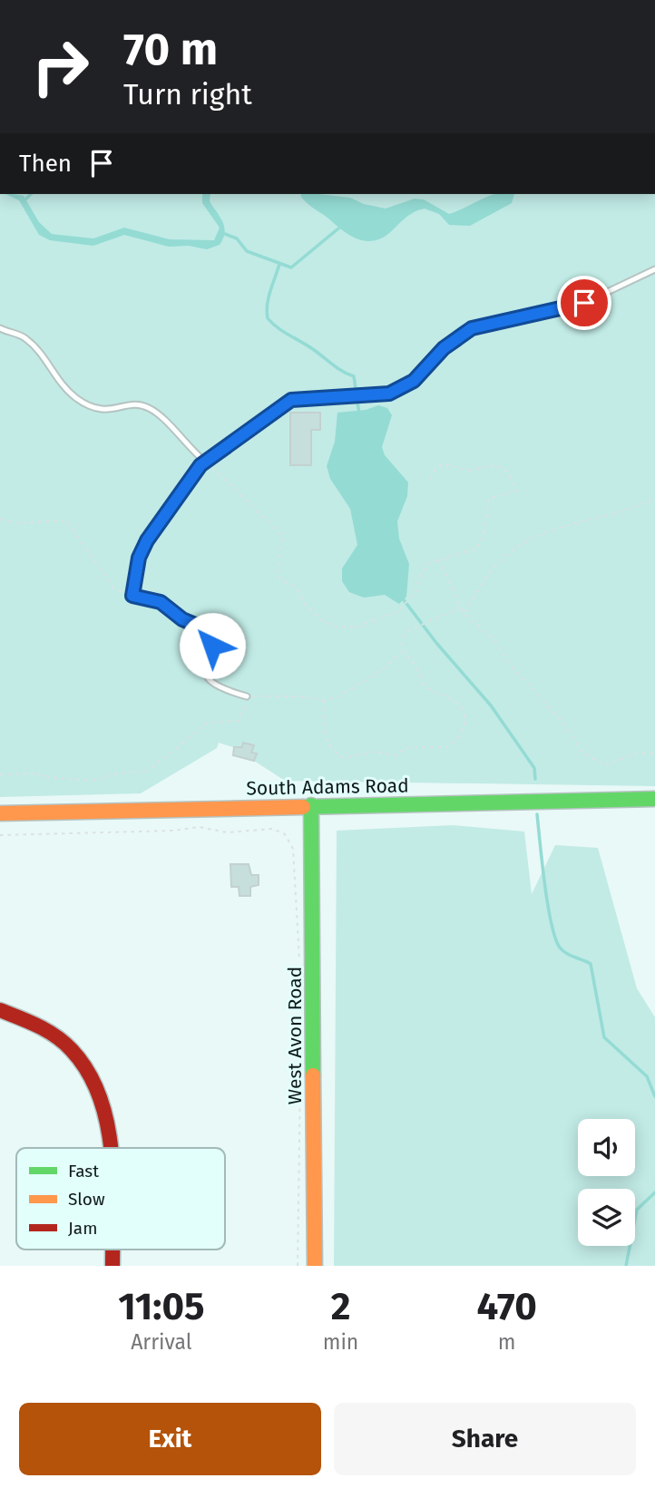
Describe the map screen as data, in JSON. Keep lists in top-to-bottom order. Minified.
{"streets":{"street":["South Adams Road","West Avon Road"]},"crossings":[["South Adams Road","West Avon Road"]],"legend":["Fast","Slow","Jam"],"page":{"turn":["70 m","Turn right"],"then":"Then","eta":["11:05","Arrival","2","min","470","m"],"buttons":["Exit","Share"]}}
